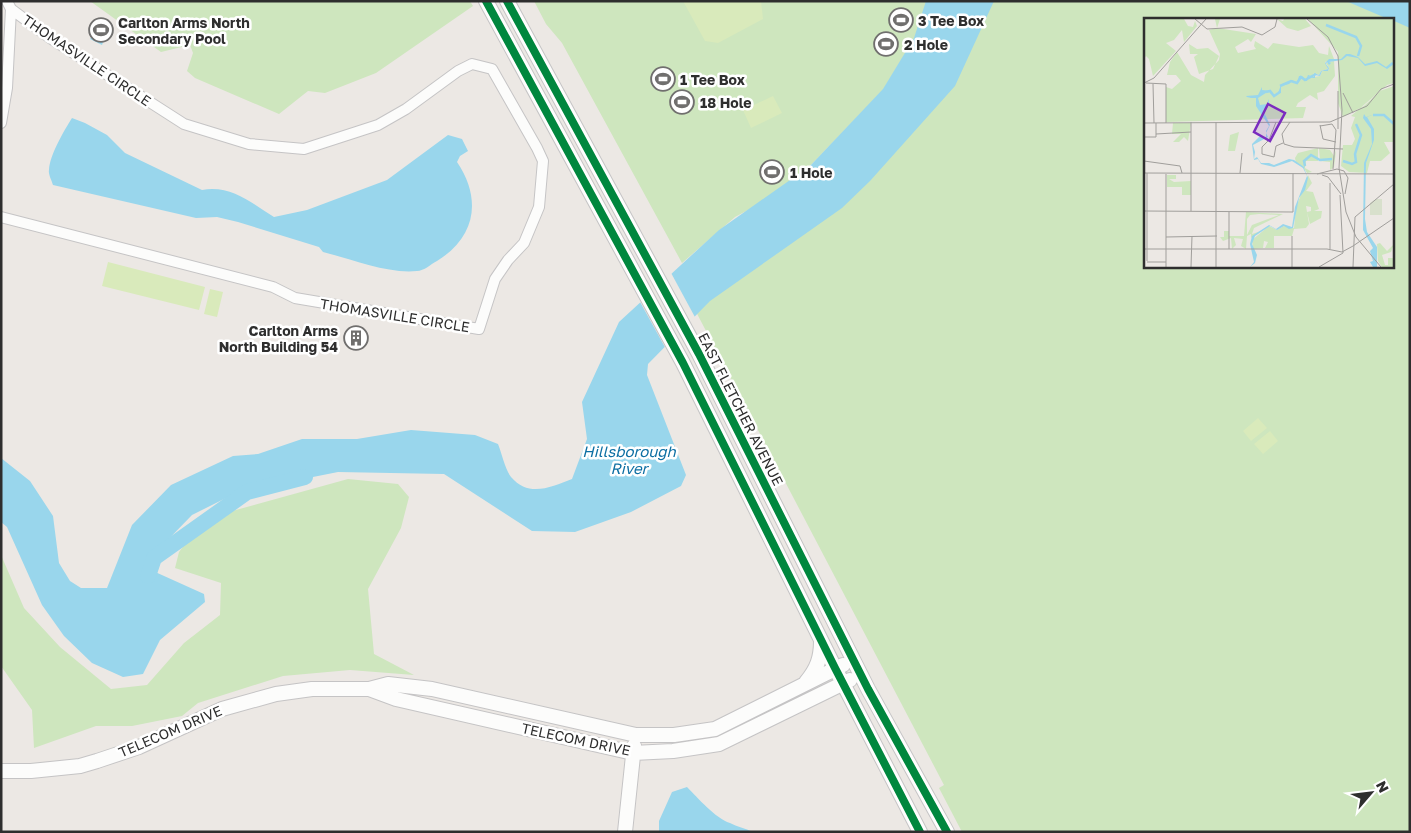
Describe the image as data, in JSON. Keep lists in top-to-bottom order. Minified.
{"streets":{"main road":["EAST FLETCHER AVENUE","TELECOM DRIVE"],"street":["THOMASVILLE CIRCLE"]},"crossings":[["EAST FLETCHER AVENUE","TELECOM DRIVE"]],"water":["Hillsborough River"],"places":{"sports":["3 Tee Box","Carlton Arms North Secondary Pool","2 Hole","1 Tee Box","18 Hole","1 Hole"],"building":["Carlton Arms North Building 54"]},"north":"top right"}
